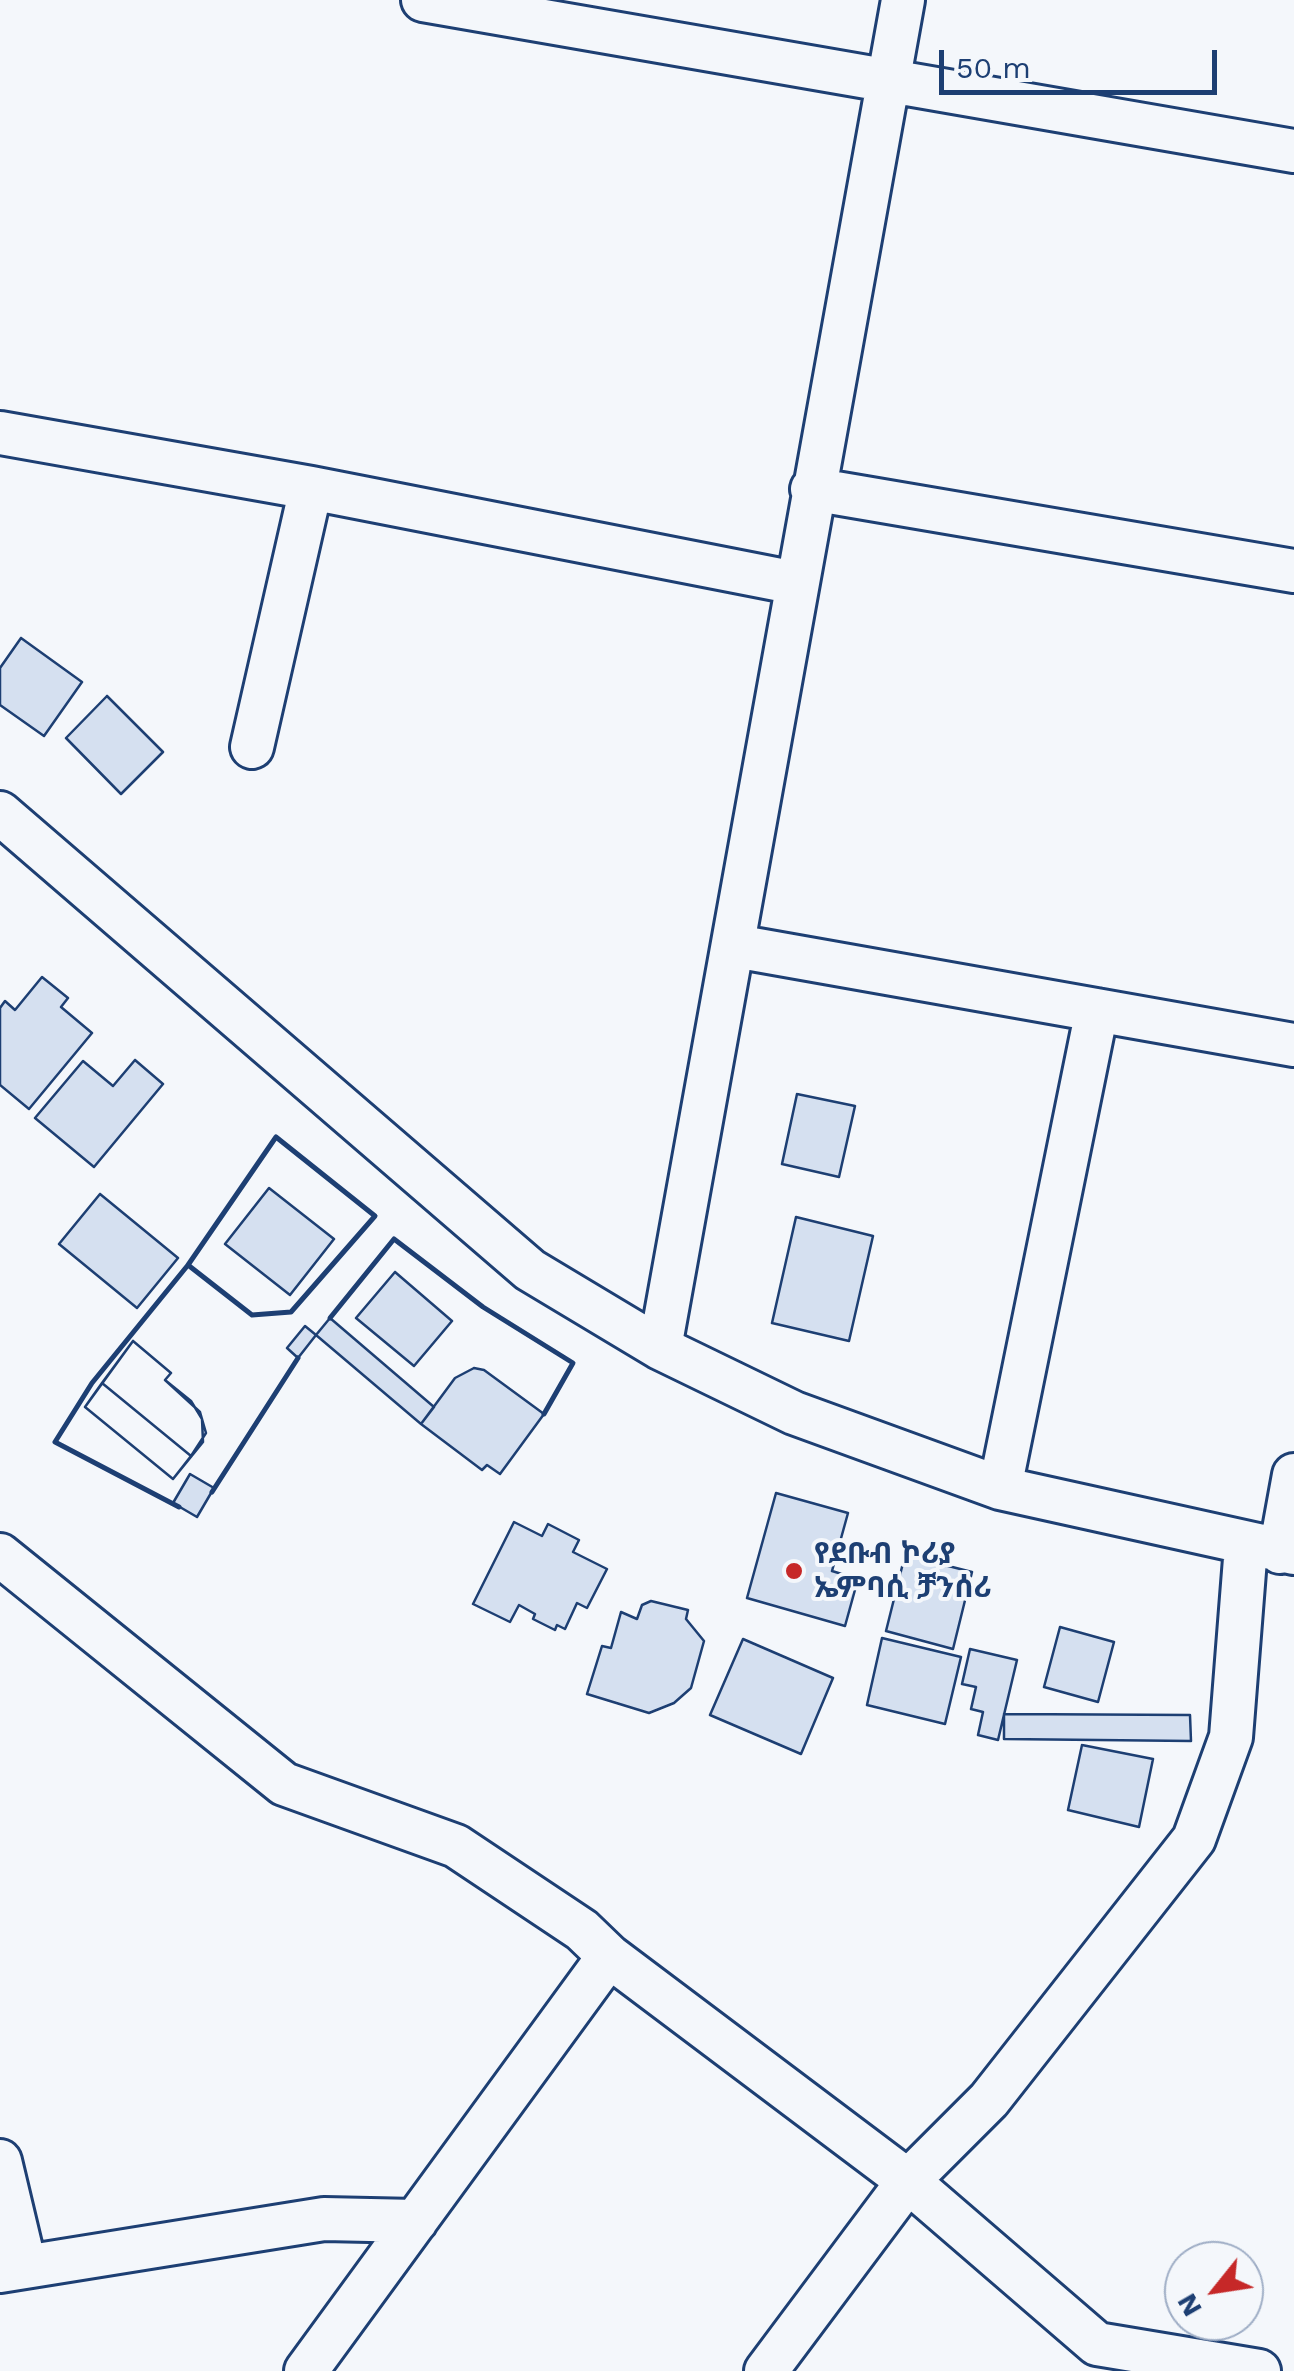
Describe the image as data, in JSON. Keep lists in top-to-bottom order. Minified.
{"places":["የደቡብ ኮሪያ ኤምባሲ ቻንሰሪ"],"scale_bar":"50 m","north":"bottom left"}
